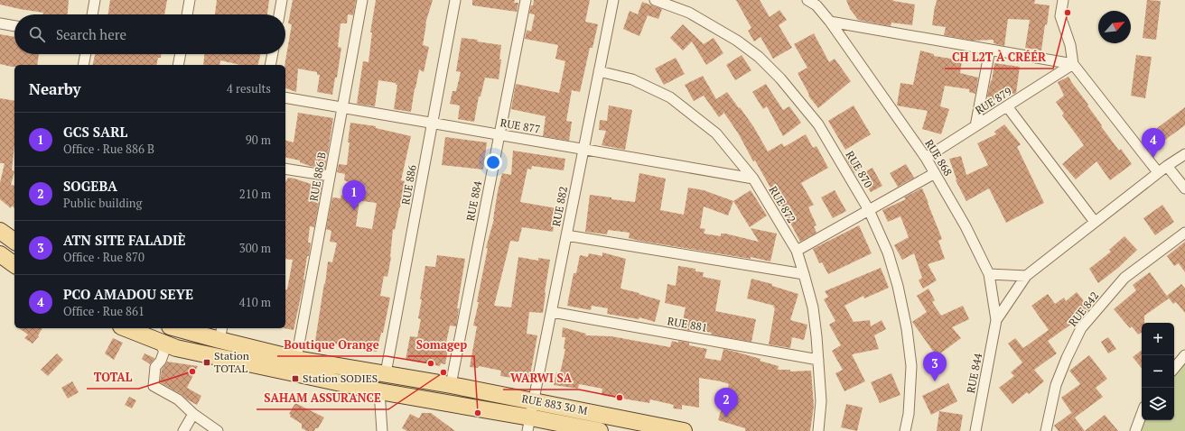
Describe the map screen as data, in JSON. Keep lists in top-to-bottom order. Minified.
{"streets":{"main road":["RUE 883 30 M"],"street":["RUE 879","RUE 877","RUE 868","RUE 870","RUE 886 B","RUE 886","RUE 884","RUE 872","RUE 882","RUE 842","RUE 881","RUE 844"]},"crossings":[["RUE 879","RUE 868"],["RUE 877","RUE 886 B"],["RUE 877","RUE 886"],["RUE 877","RUE 884"],["RUE 877","RUE 872"],["RUE 877","RUE 882"],["RUE 868","RUE 844"],["RUE 886 B","RUE 883 30 M"],["RUE 886","RUE 883 30 M"],["RUE 884","RUE 883 30 M"],["RUE 872","RUE 882"],["RUE 872","RUE 881"],["RUE 882","RUE 881"],["RUE 882","RUE 883 30 M"]],"places":{"other":["CH L2T À CRÉÉR","Boutique Orange","TOTAL","SAHAM ASSURANCE","WARWI SA","Somagep"],"transit":["Station TOTAL","Station SODIES"]},"north":"top right","page":{"search":"Search here","heading":["Nearby","4 results"],"list":[{"mark":"1","name":"GCS SARL","note":"Office · Rue 886 B","value":"90 m"},{"mark":"2","name":"SOGEBA","note":"Public building","value":"210 m"},{"mark":"3","name":"ATN SITE FALADIÈ","note":"Office · Rue 870","value":"300 m"},{"mark":"4","name":"PCO AMADOU SEYE","note":"Office · Rue 861","value":"410 m"}],"pins":["4","1","3","2"],"map_buttons":["+","−"]}}
